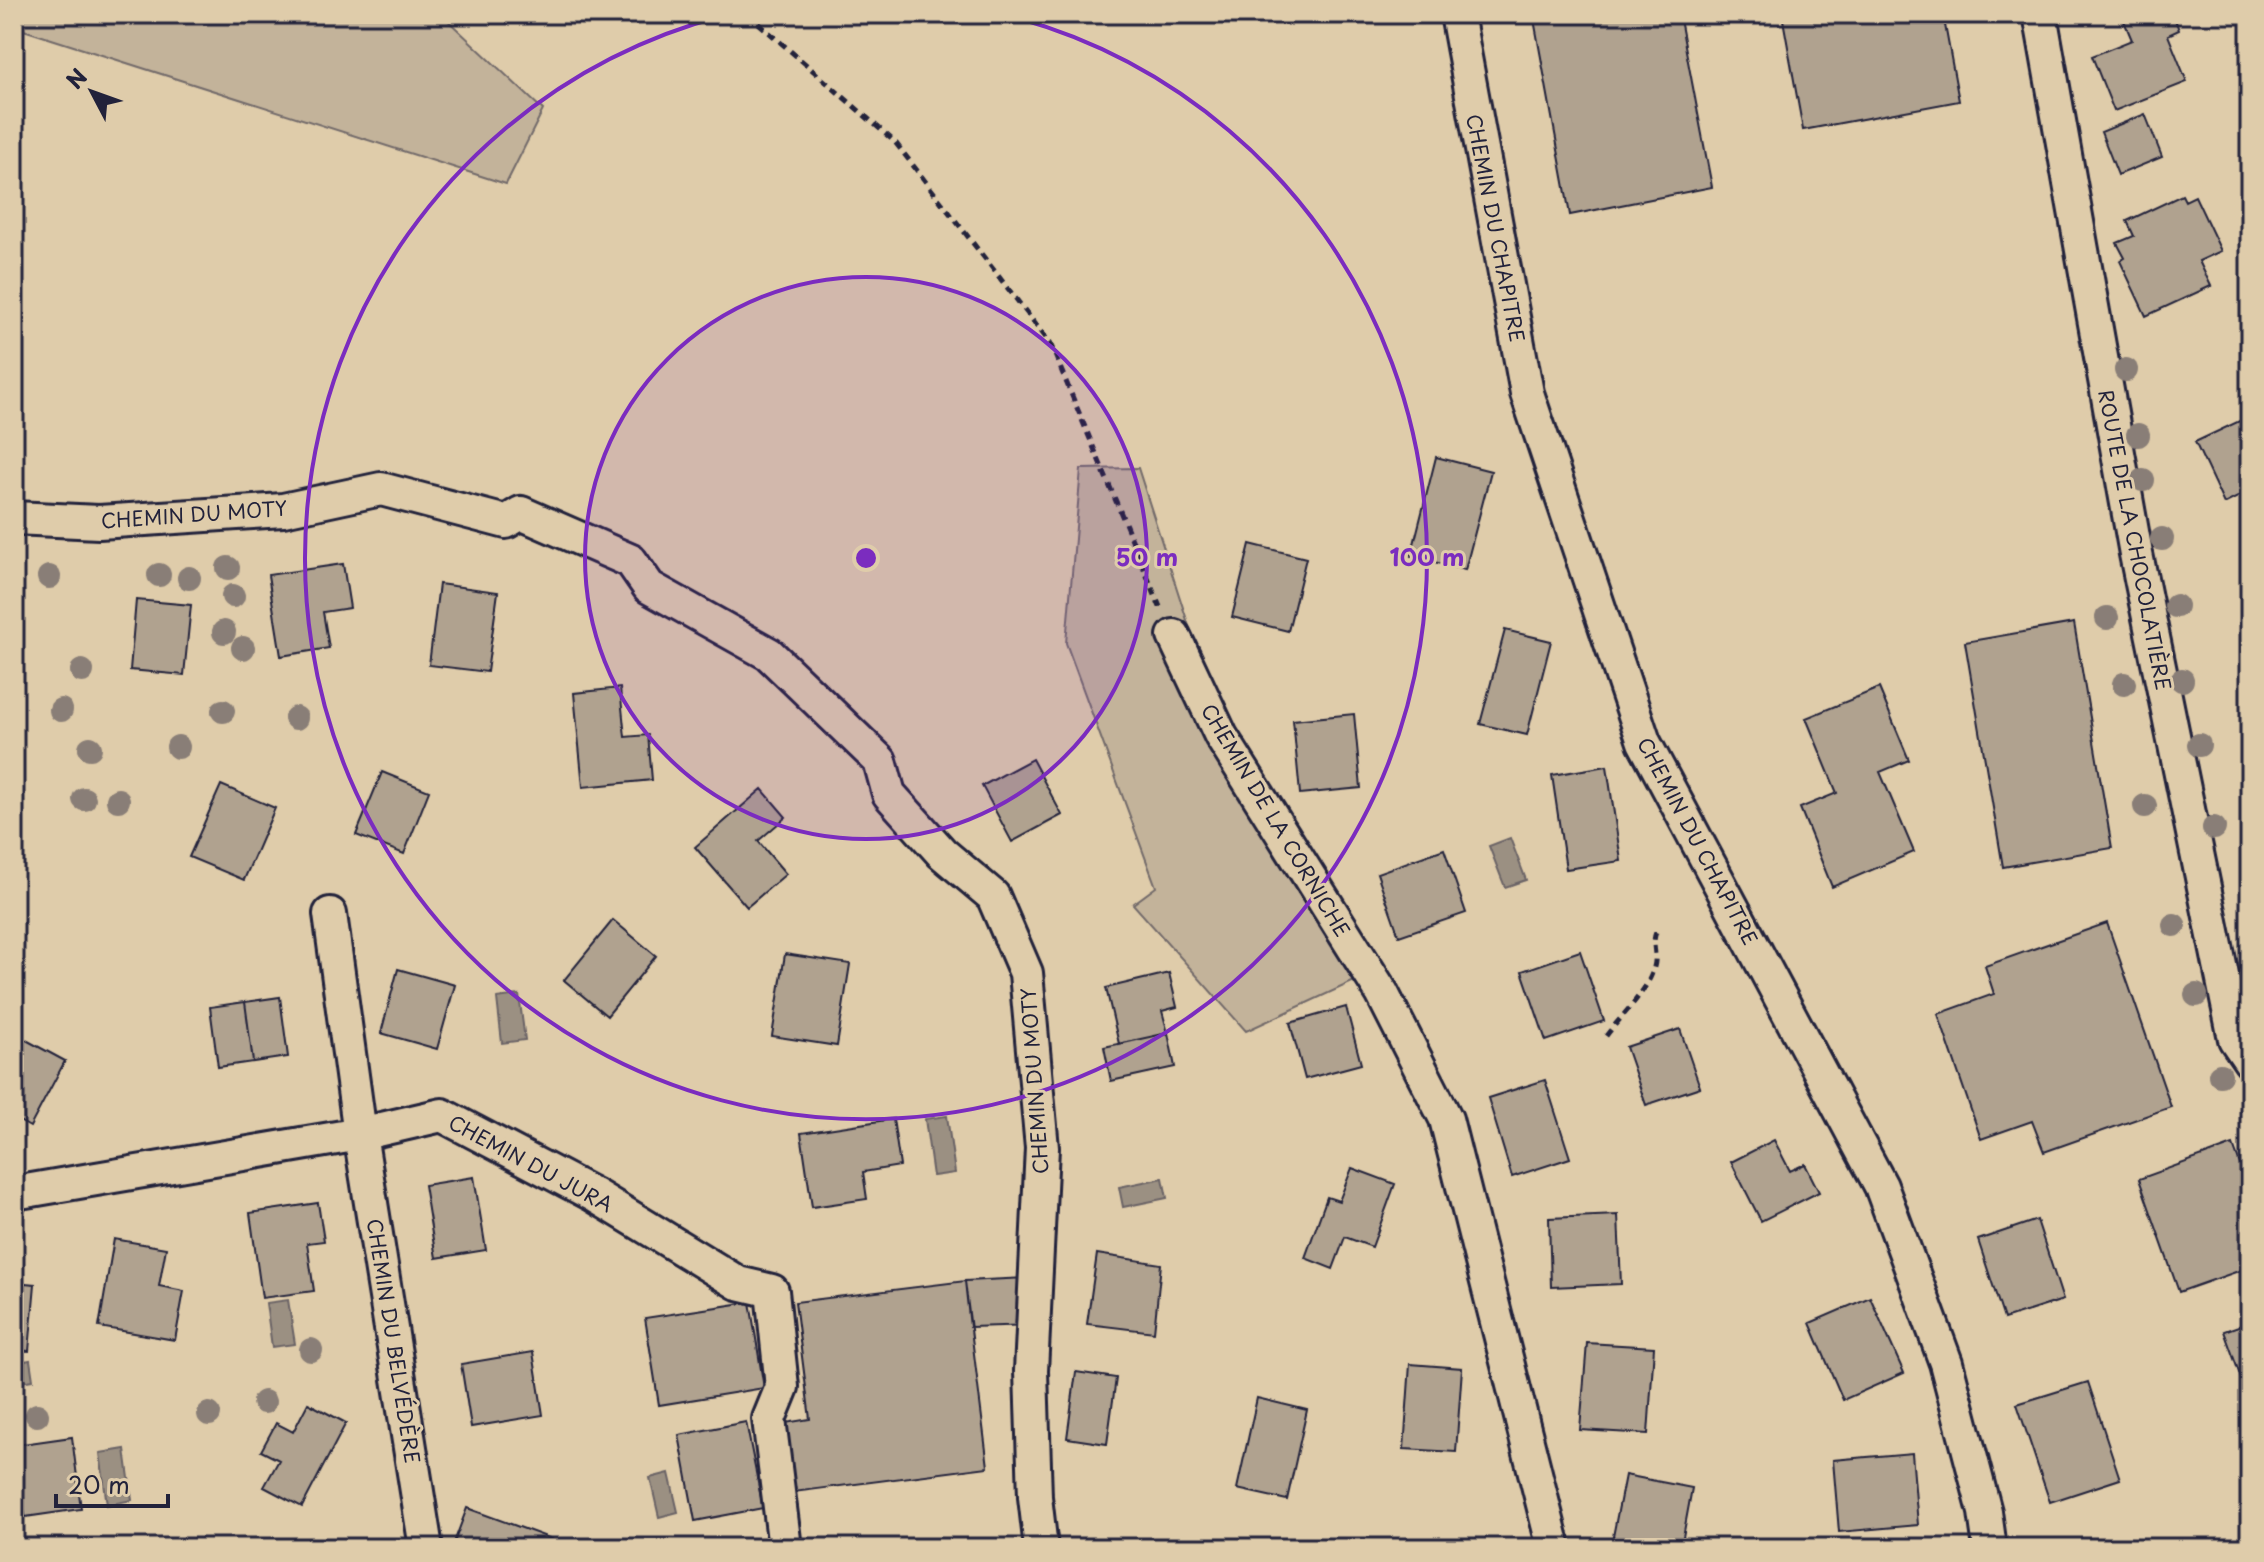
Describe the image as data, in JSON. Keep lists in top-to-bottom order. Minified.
{"streets":{"street":["CHEMIN DU CHAPITRE","CHEMIN DU MOTY","ROUTE DE LA CHOCOLATIÈRE","CHEMIN DE LA CORNICHE","CHEMIN DU JURA","CHEMIN DU BELVÉDÈRE"]},"crossings":[["CHEMIN DU JURA","CHEMIN DU BELVÉDÈRE"]],"scale_bar":"20 m","north":"top left","rings":["50 m","100 m"]}
